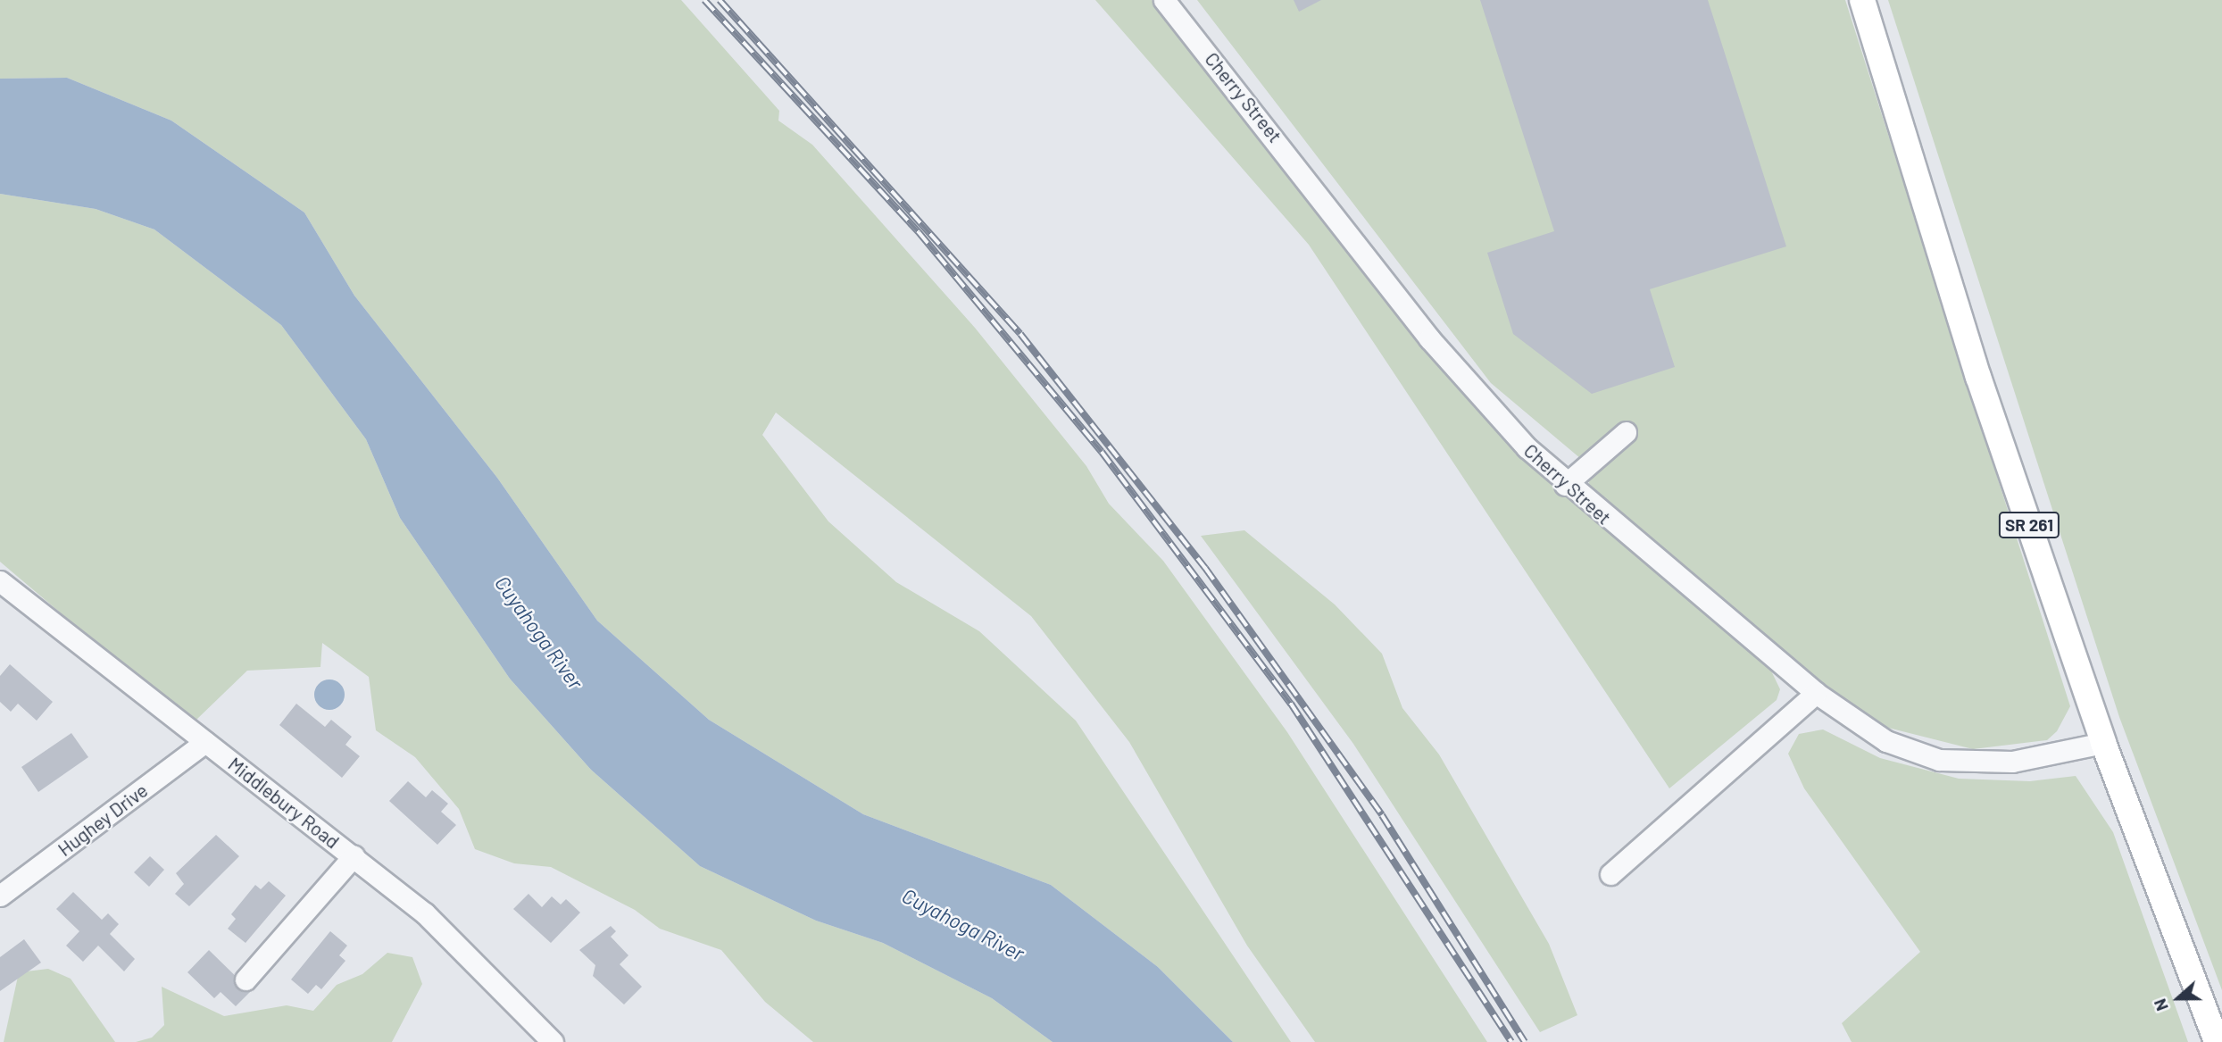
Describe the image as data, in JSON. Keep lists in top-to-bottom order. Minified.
{"streets":{"main road":["SR 261"],"street":["Cherry Street","Middlebury Road","Hughey Drive"]},"crossings":[["Cherry Street","SR 261"],["Middlebury Road","Hughey Drive"]],"water":["Cuyahoga River"],"north":"left"}
